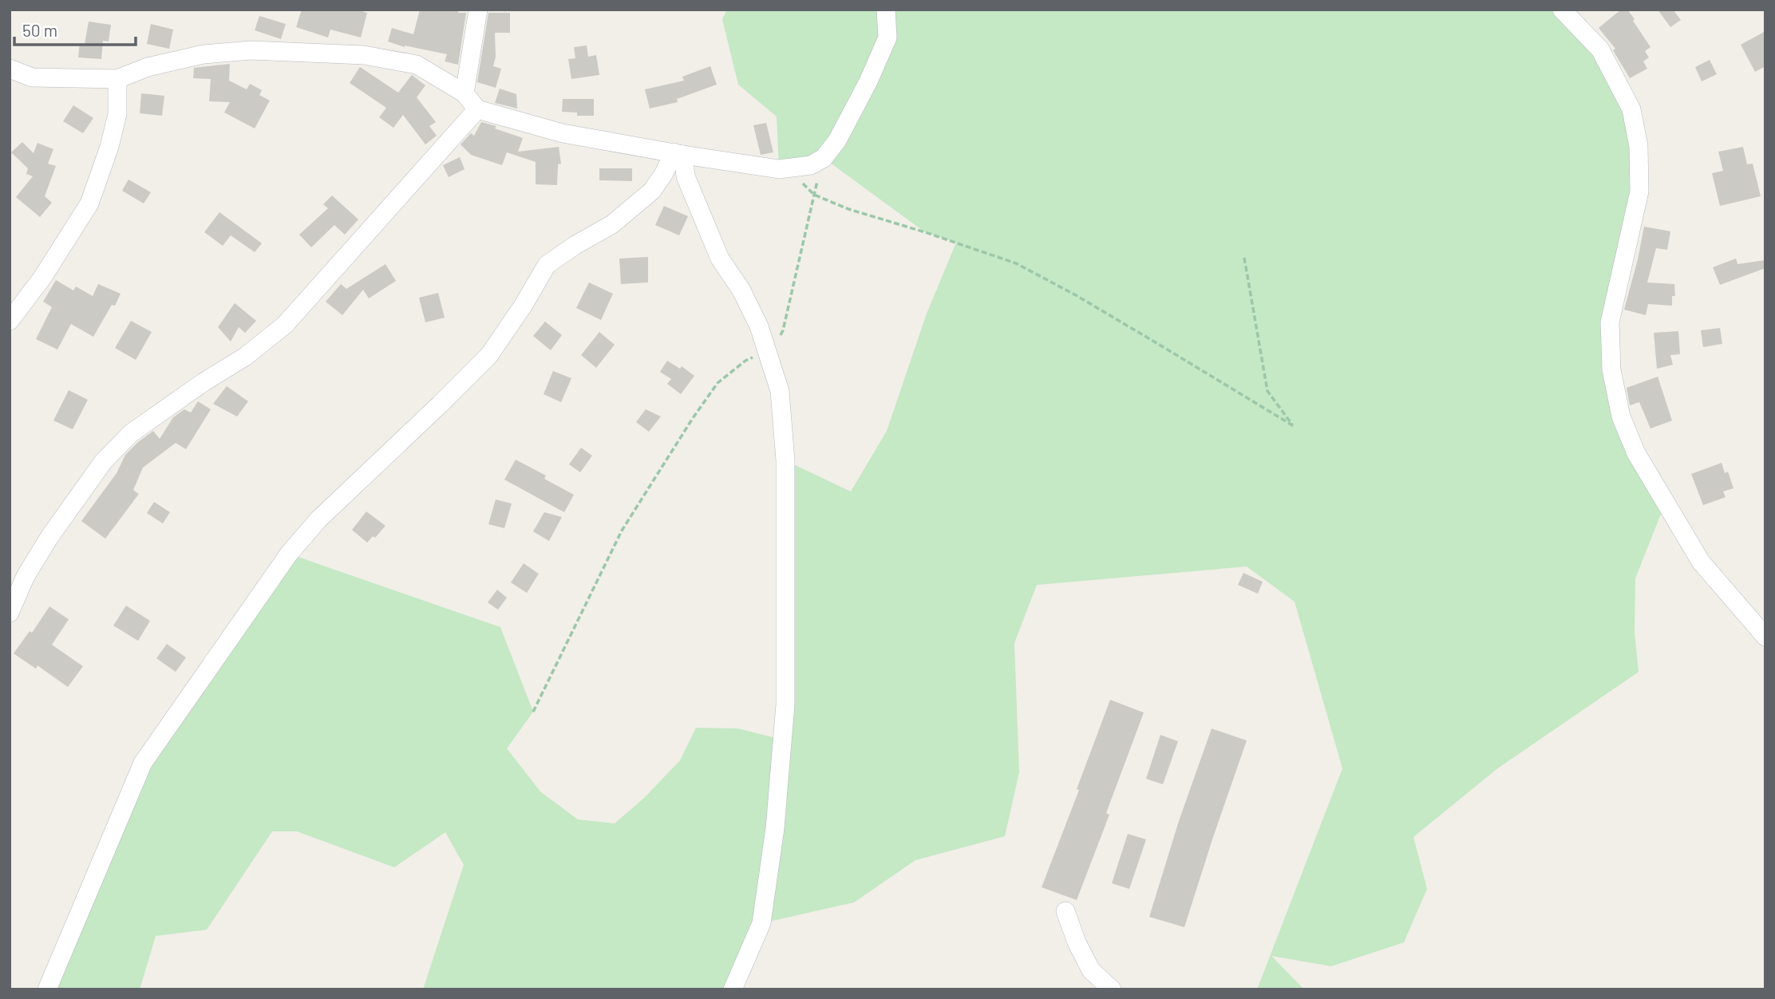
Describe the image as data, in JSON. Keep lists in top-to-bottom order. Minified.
{"scale_bar":"50 m"}
